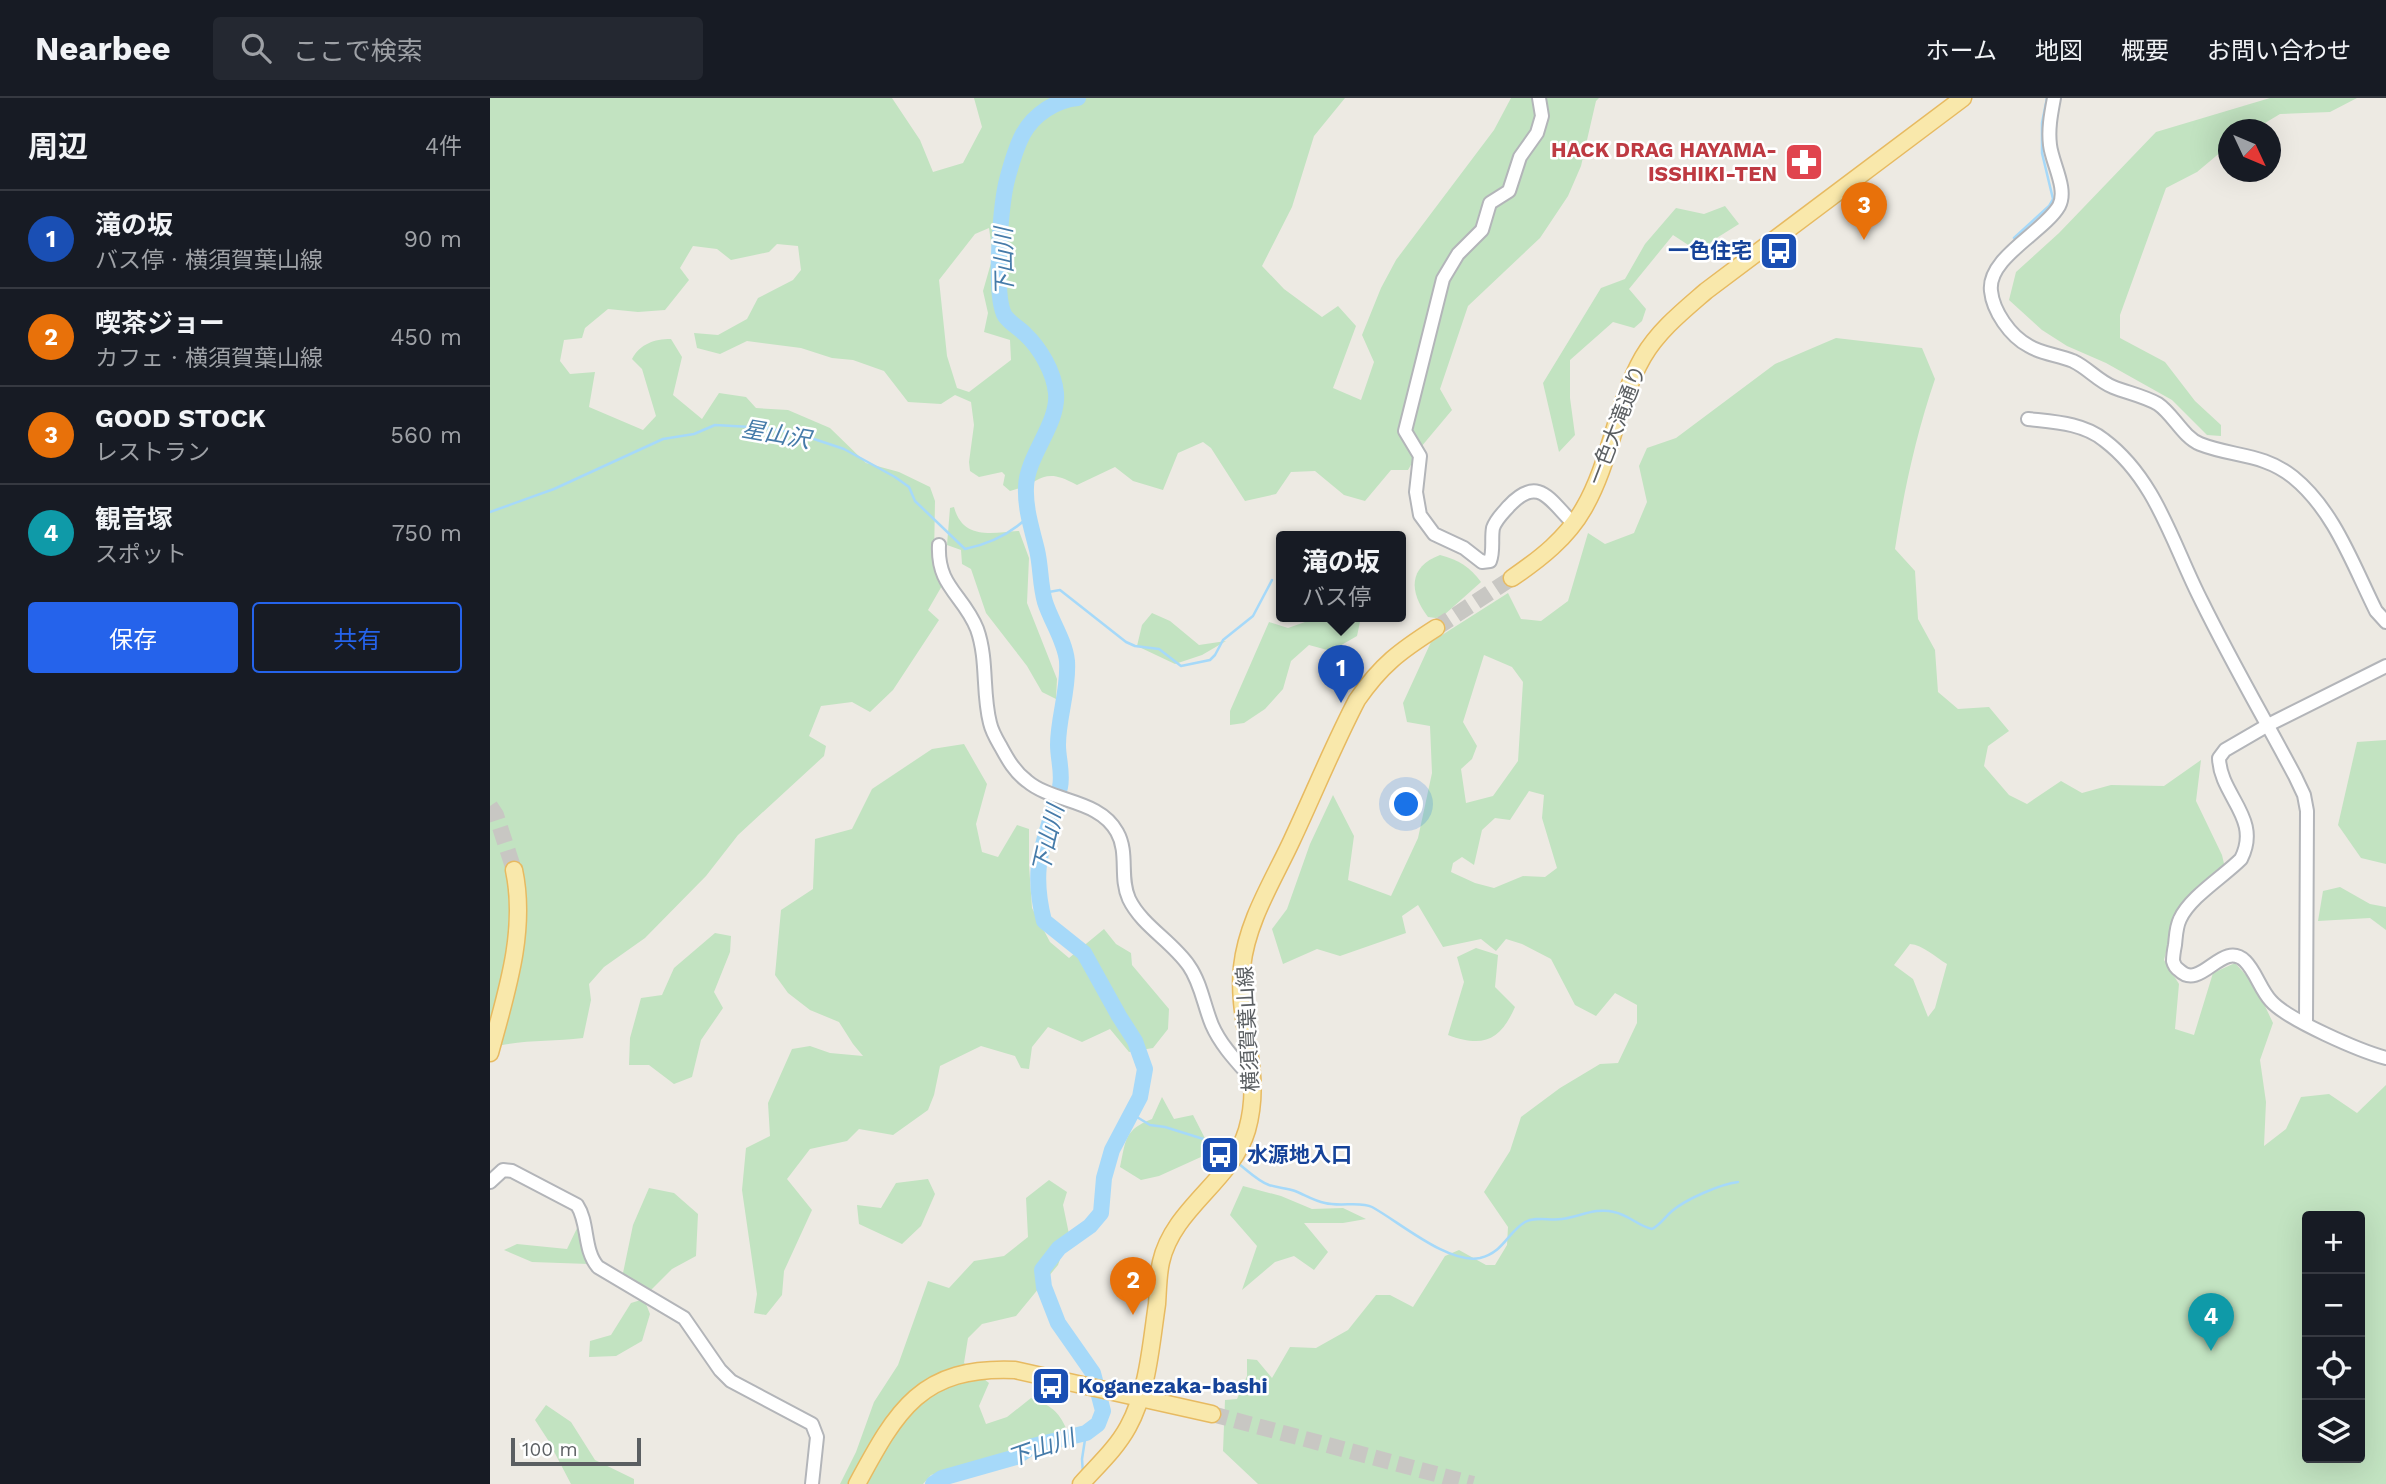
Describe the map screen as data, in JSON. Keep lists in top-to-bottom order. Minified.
{"streets":{"main road":["一色大滝通り","横須賀葉山線"]},"water":["下山川","星山沢"],"places":{"pharmacy":["HACK DRAG HAYAMA- ISSHIKI-TEN"],"bus stop":["一色住宅","水源地入口","Koganezaka-bashi"]},"scale_bar":"100 m","north":"bottom right","page":{"header":"Nearbee","search":"ここで検索","nav":["ホーム","地図","概要","お問い合わせ"],"heading":["周辺","4件"],"pins":["3","1","2","4"],"list":[{"mark":"1","name":"滝の坂","note":"バス停 · 横須賀葉山線","value":"90 m"},{"mark":"2","name":"喫茶ジョー","note":"カフェ · 横須賀葉山線","value":"450 m"},{"mark":"3","name":"GOOD STOCK","note":"レストラン","value":"560 m"},{"mark":"4","name":"観音塚","note":"スポット","value":"750 m"}],"popup":["滝の坂","バス停"],"buttons":["保存","共有"],"map_buttons":["+","−"],"scale":"100 m"}}
